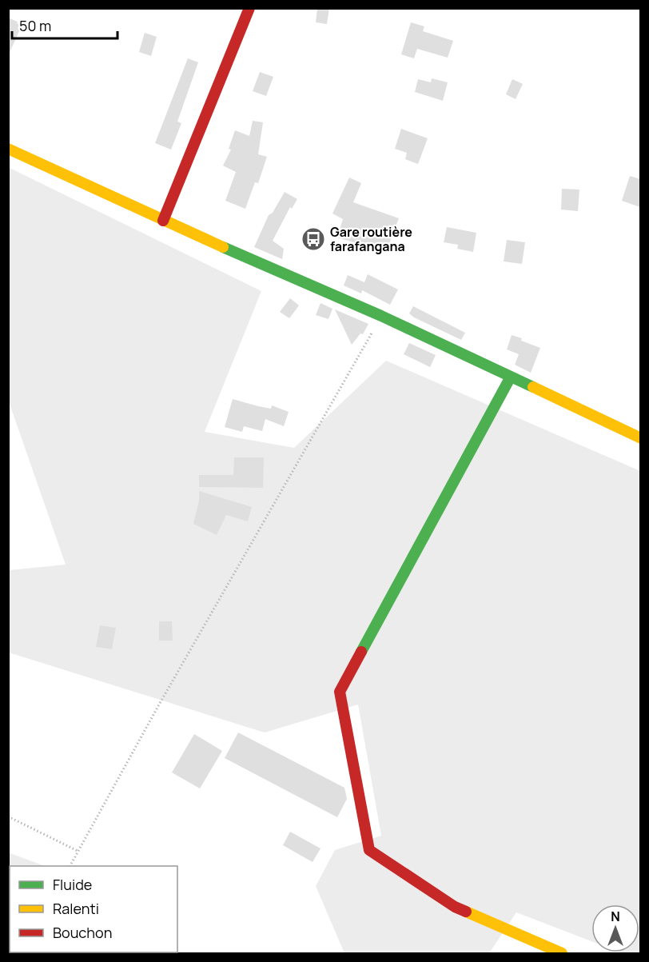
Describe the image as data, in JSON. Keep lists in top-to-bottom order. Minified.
{"places":{"bus stop":["Gare routière farafangana"]},"legend":["Fluide","Ralenti","Bouchon"],"scale_bar":"50 m","north":"top"}
